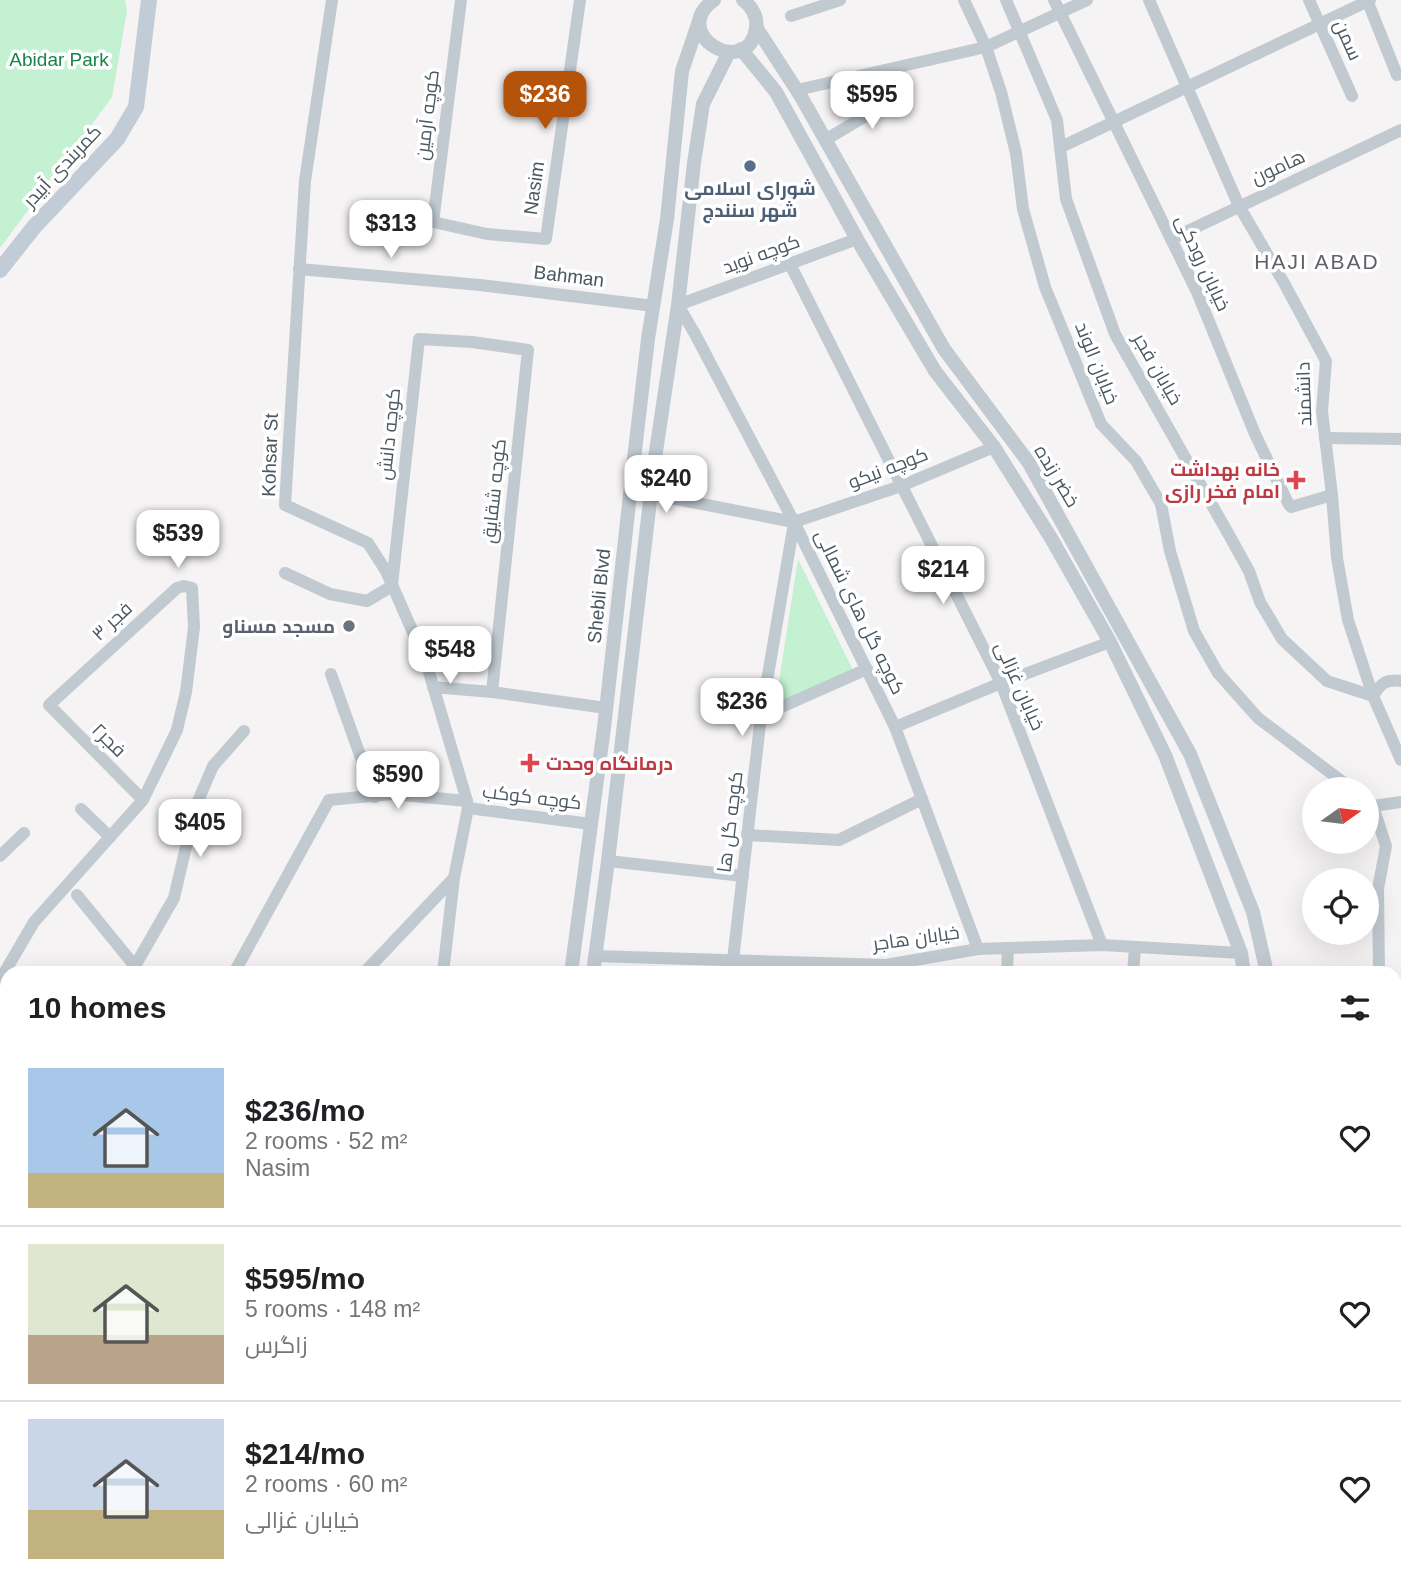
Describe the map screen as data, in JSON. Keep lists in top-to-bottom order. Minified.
{"streets":{"main road":["کمربندی آبیدر"],"street":["سمن","کوچه آرمین","هامون","Nasim","کوچه نوید","خیابان رودکی","Bahman","خیابان الوند","خیابان فجر","دانشمند","کوچه دانش","Kohsar St","کوچه نیکو","خضر زنده","کوچه شقایق","Shebli Blvd","کوچه گل های شمالی","فجر ۳","خیابان غزالی","فجر۲","کوچه کوکب","کوچه گل ها","خیابان هاجر"]},"crossings":[["کوچه آرمین","Nasim"],["هامون","خیابان رودکی"],["هامون","دانشمند"],["کوچه نوید","خضر زنده"],["کوچه نوید","Shebli Blvd"],["کوچه نوید","کوچه گل های شمالی"],["کوچه نوید","خیابان غزالی"],["خیابان رودکی","دانشمند"],["Bahman","Kohsar St"],["Bahman","Shebli Blvd"],["خیابان فجر","دانشمند"],["کوچه دانش","Kohsar St"],["کوچه دانش","کوچه شقایق"],["Kohsar St","کوچه کوکب"],["کوچه نیکو","خضر زنده"],["کوچه نیکو","کوچه گل های شمالی"],["کوچه نیکو","خیابان غزالی"],["کوچه نیکو","کوچه گل ها"],["خضر زنده","Shebli Blvd"],["خضر زنده","خیابان هاجر"],["Shebli Blvd","کوچه گل های شمالی"],["Shebli Blvd","کوچه کوکب"],["Shebli Blvd","خیابان هاجر"],["کوچه گل های شمالی","کوچه گل ها"],["کوچه گل های شمالی","خیابان هاجر"],["فجر ۳","فجر۲"],["خیابان غزالی","خیابان هاجر"],["کوچه گل ها","خیابان هاجر"]],"districts":["HAJI ABAD"],"parks":["Abidar Park"],"places":{"other":["شورای اسلامی شهر سنندج","مسجد مسناو"],"health":["خانه بهداشت امام فخر رازی","درمانگاه وحدت"]},"north":"right","page":{"price":["$236","$595","$313","$240","$539","$214","$548","$236","$590","$405"],"heading":"10 homes","list":[{"name":"$236/mo","note":"2 rooms · 52 m² · Nasim"},{"name":"$595/mo","note":"5 rooms · 148 m² · زاگرس"},{"name":"$214/mo","note":"2 rooms · 60 m² · خیابان غزالی"}]}}
